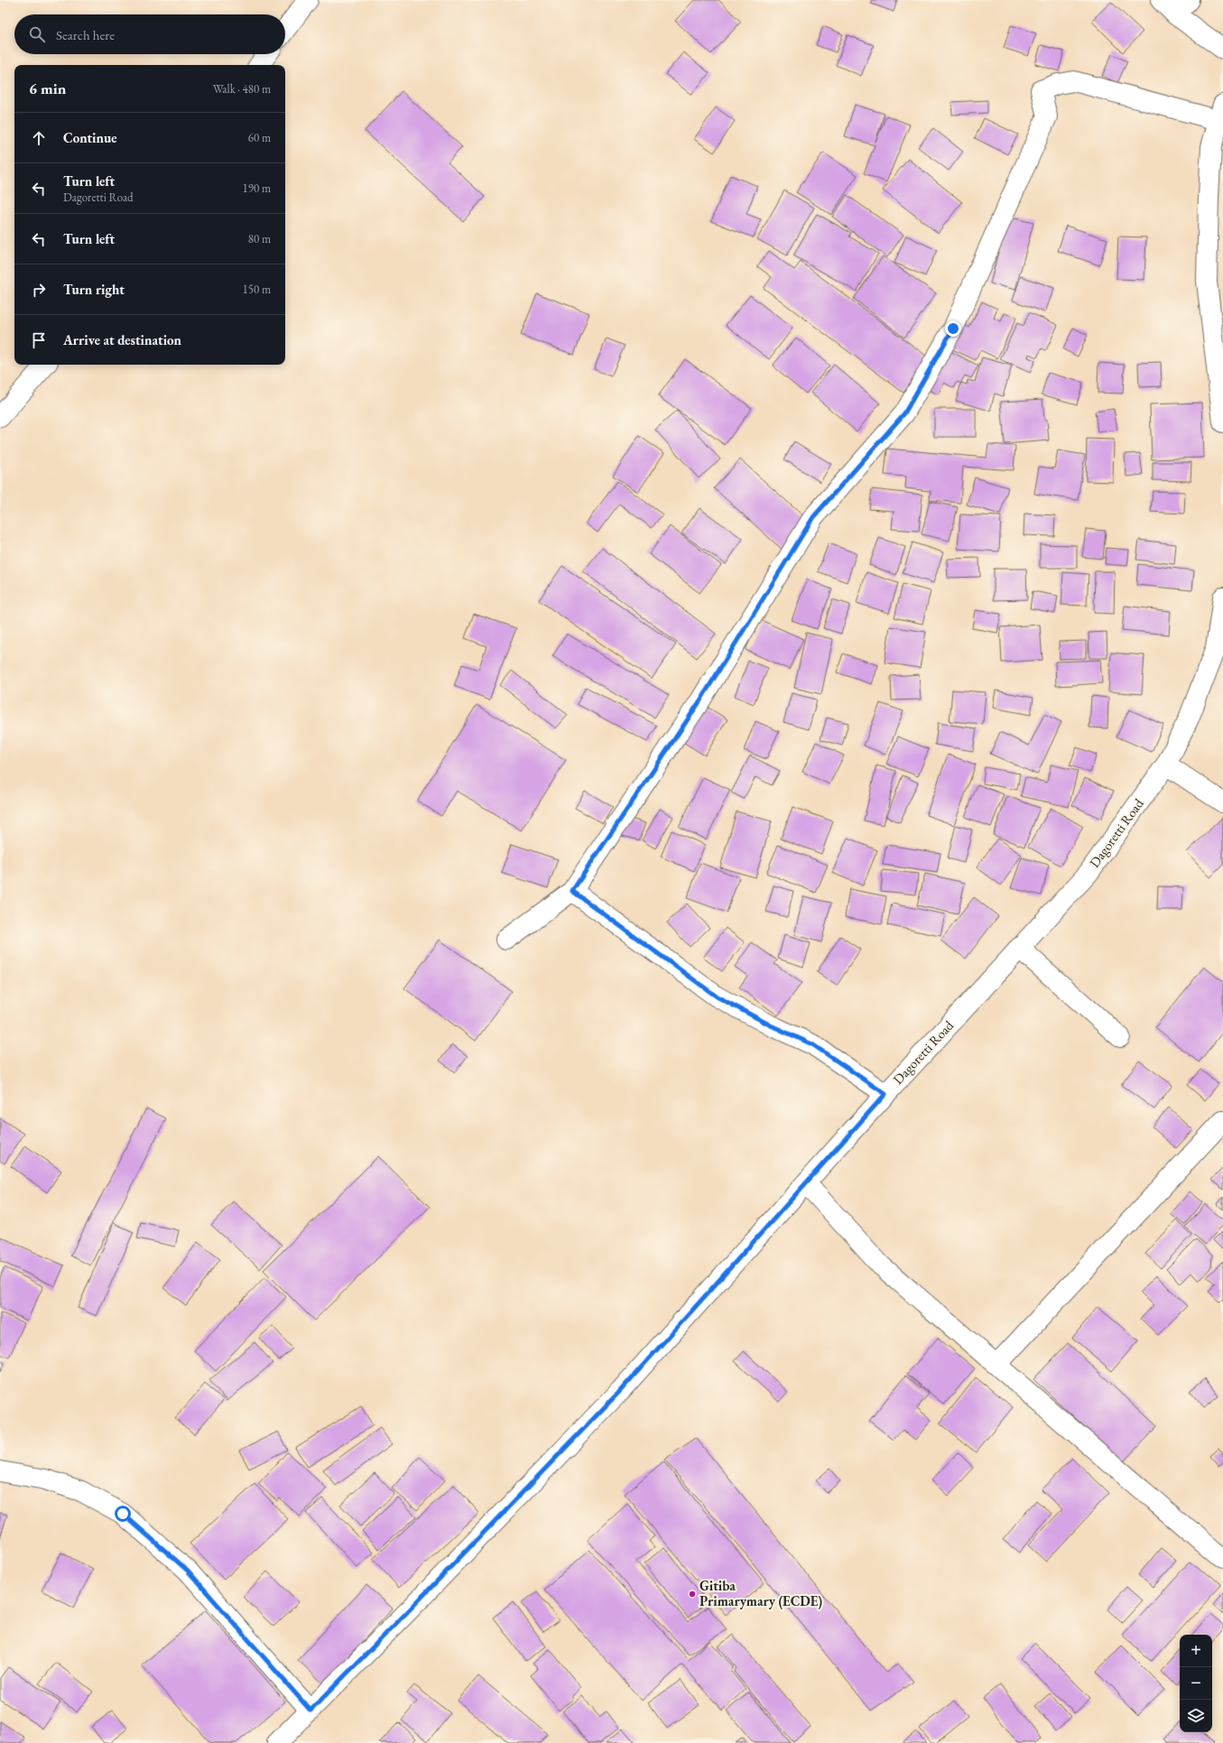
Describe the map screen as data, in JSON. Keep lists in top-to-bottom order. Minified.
{"streets":{"street":["Dagoretti Road"]},"places":["Gitiba Primarymary (ECDE)"],"page":{"search":"Search here","heading":["6 min","Walk · 480 m"],"list":[["Continue","60 m"],["Turn left","Dagoretti Road","190 m"],["Turn left","80 m"],["Turn right","150 m"],"Arrive at destination"],"map_buttons":["+","−"]}}
